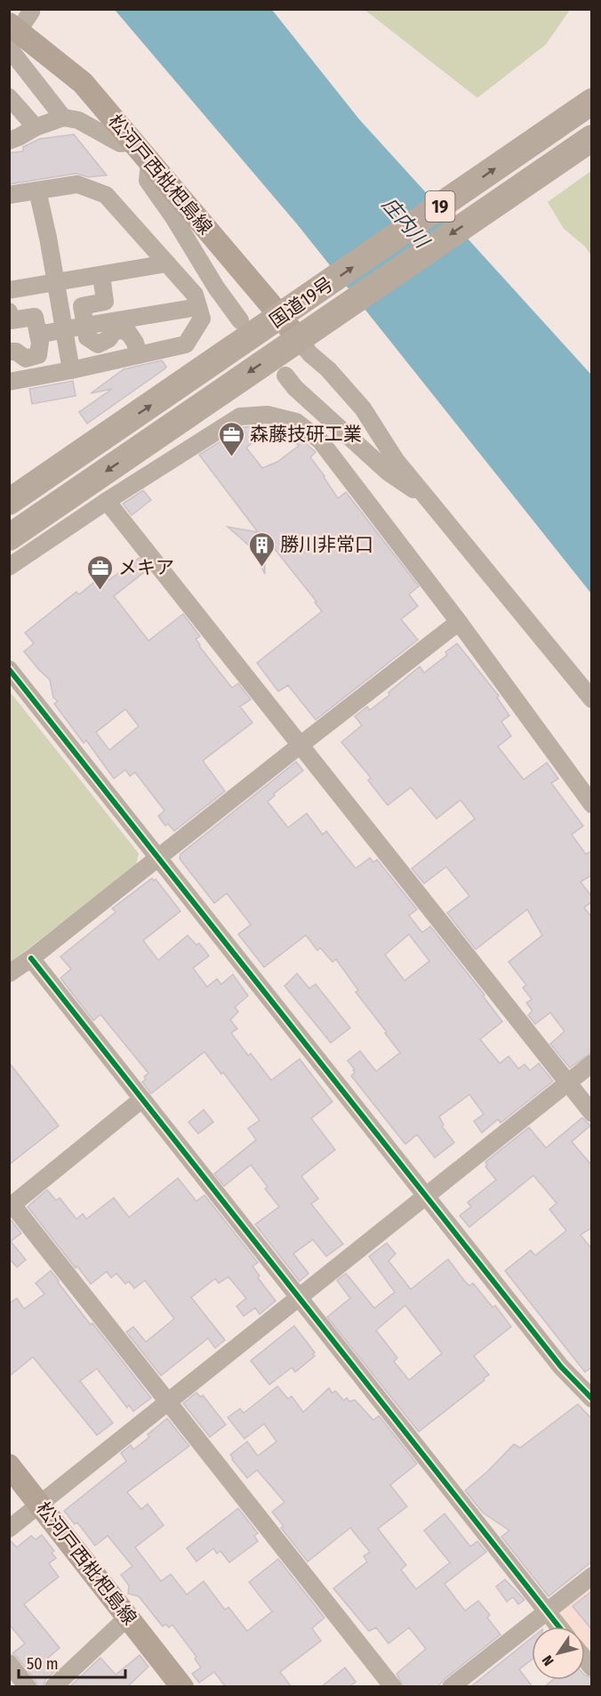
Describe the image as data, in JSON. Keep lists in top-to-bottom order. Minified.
{"streets":{"highway":["19","国道19号"],"main road":["松河戸西枇杷島線"]},"crossings":[["松河戸西枇杷島線","国道19号"]],"water":["庄内川"],"places":{"office":["森藤技研工業","メキア"],"building":["勝川非常口"]},"scale_bar":"50 m","north":"bottom left"}
